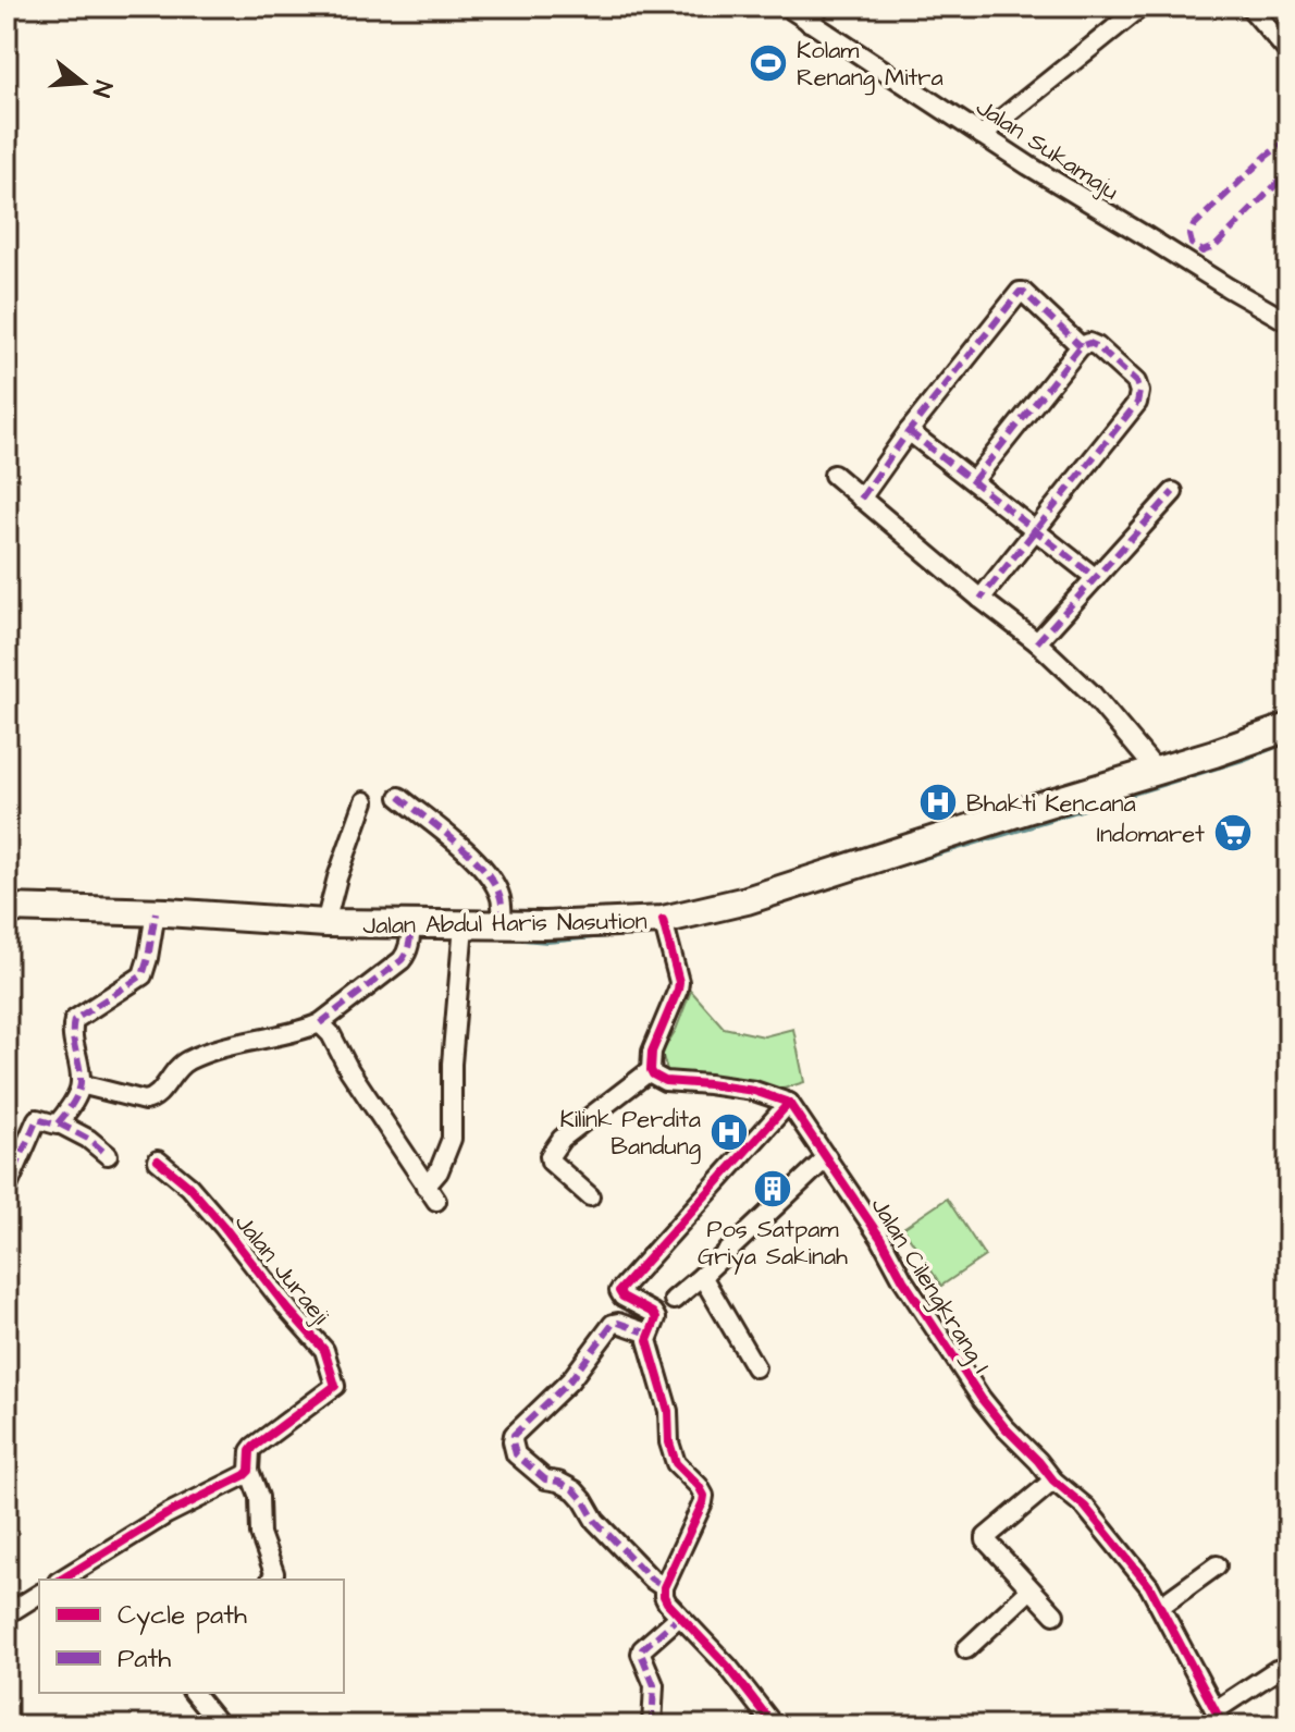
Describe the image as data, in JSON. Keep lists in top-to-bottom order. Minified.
{"streets":{"highway":["Jalan Abdul Haris Nasution"],"street":["Jalan Sukamaju","Jalan Juraeji","Jalan Cilengkrang I"]},"places":{"sports":["Kolam Renang Mitra"],"hospital":["Bhakti Kencana","Kilink Perdita Bandung"],"supermarket":["Indomaret"],"building":["Pos Satpam Griya Sakinah"]},"legend":["Cycle path","Path"],"north":"right"}
